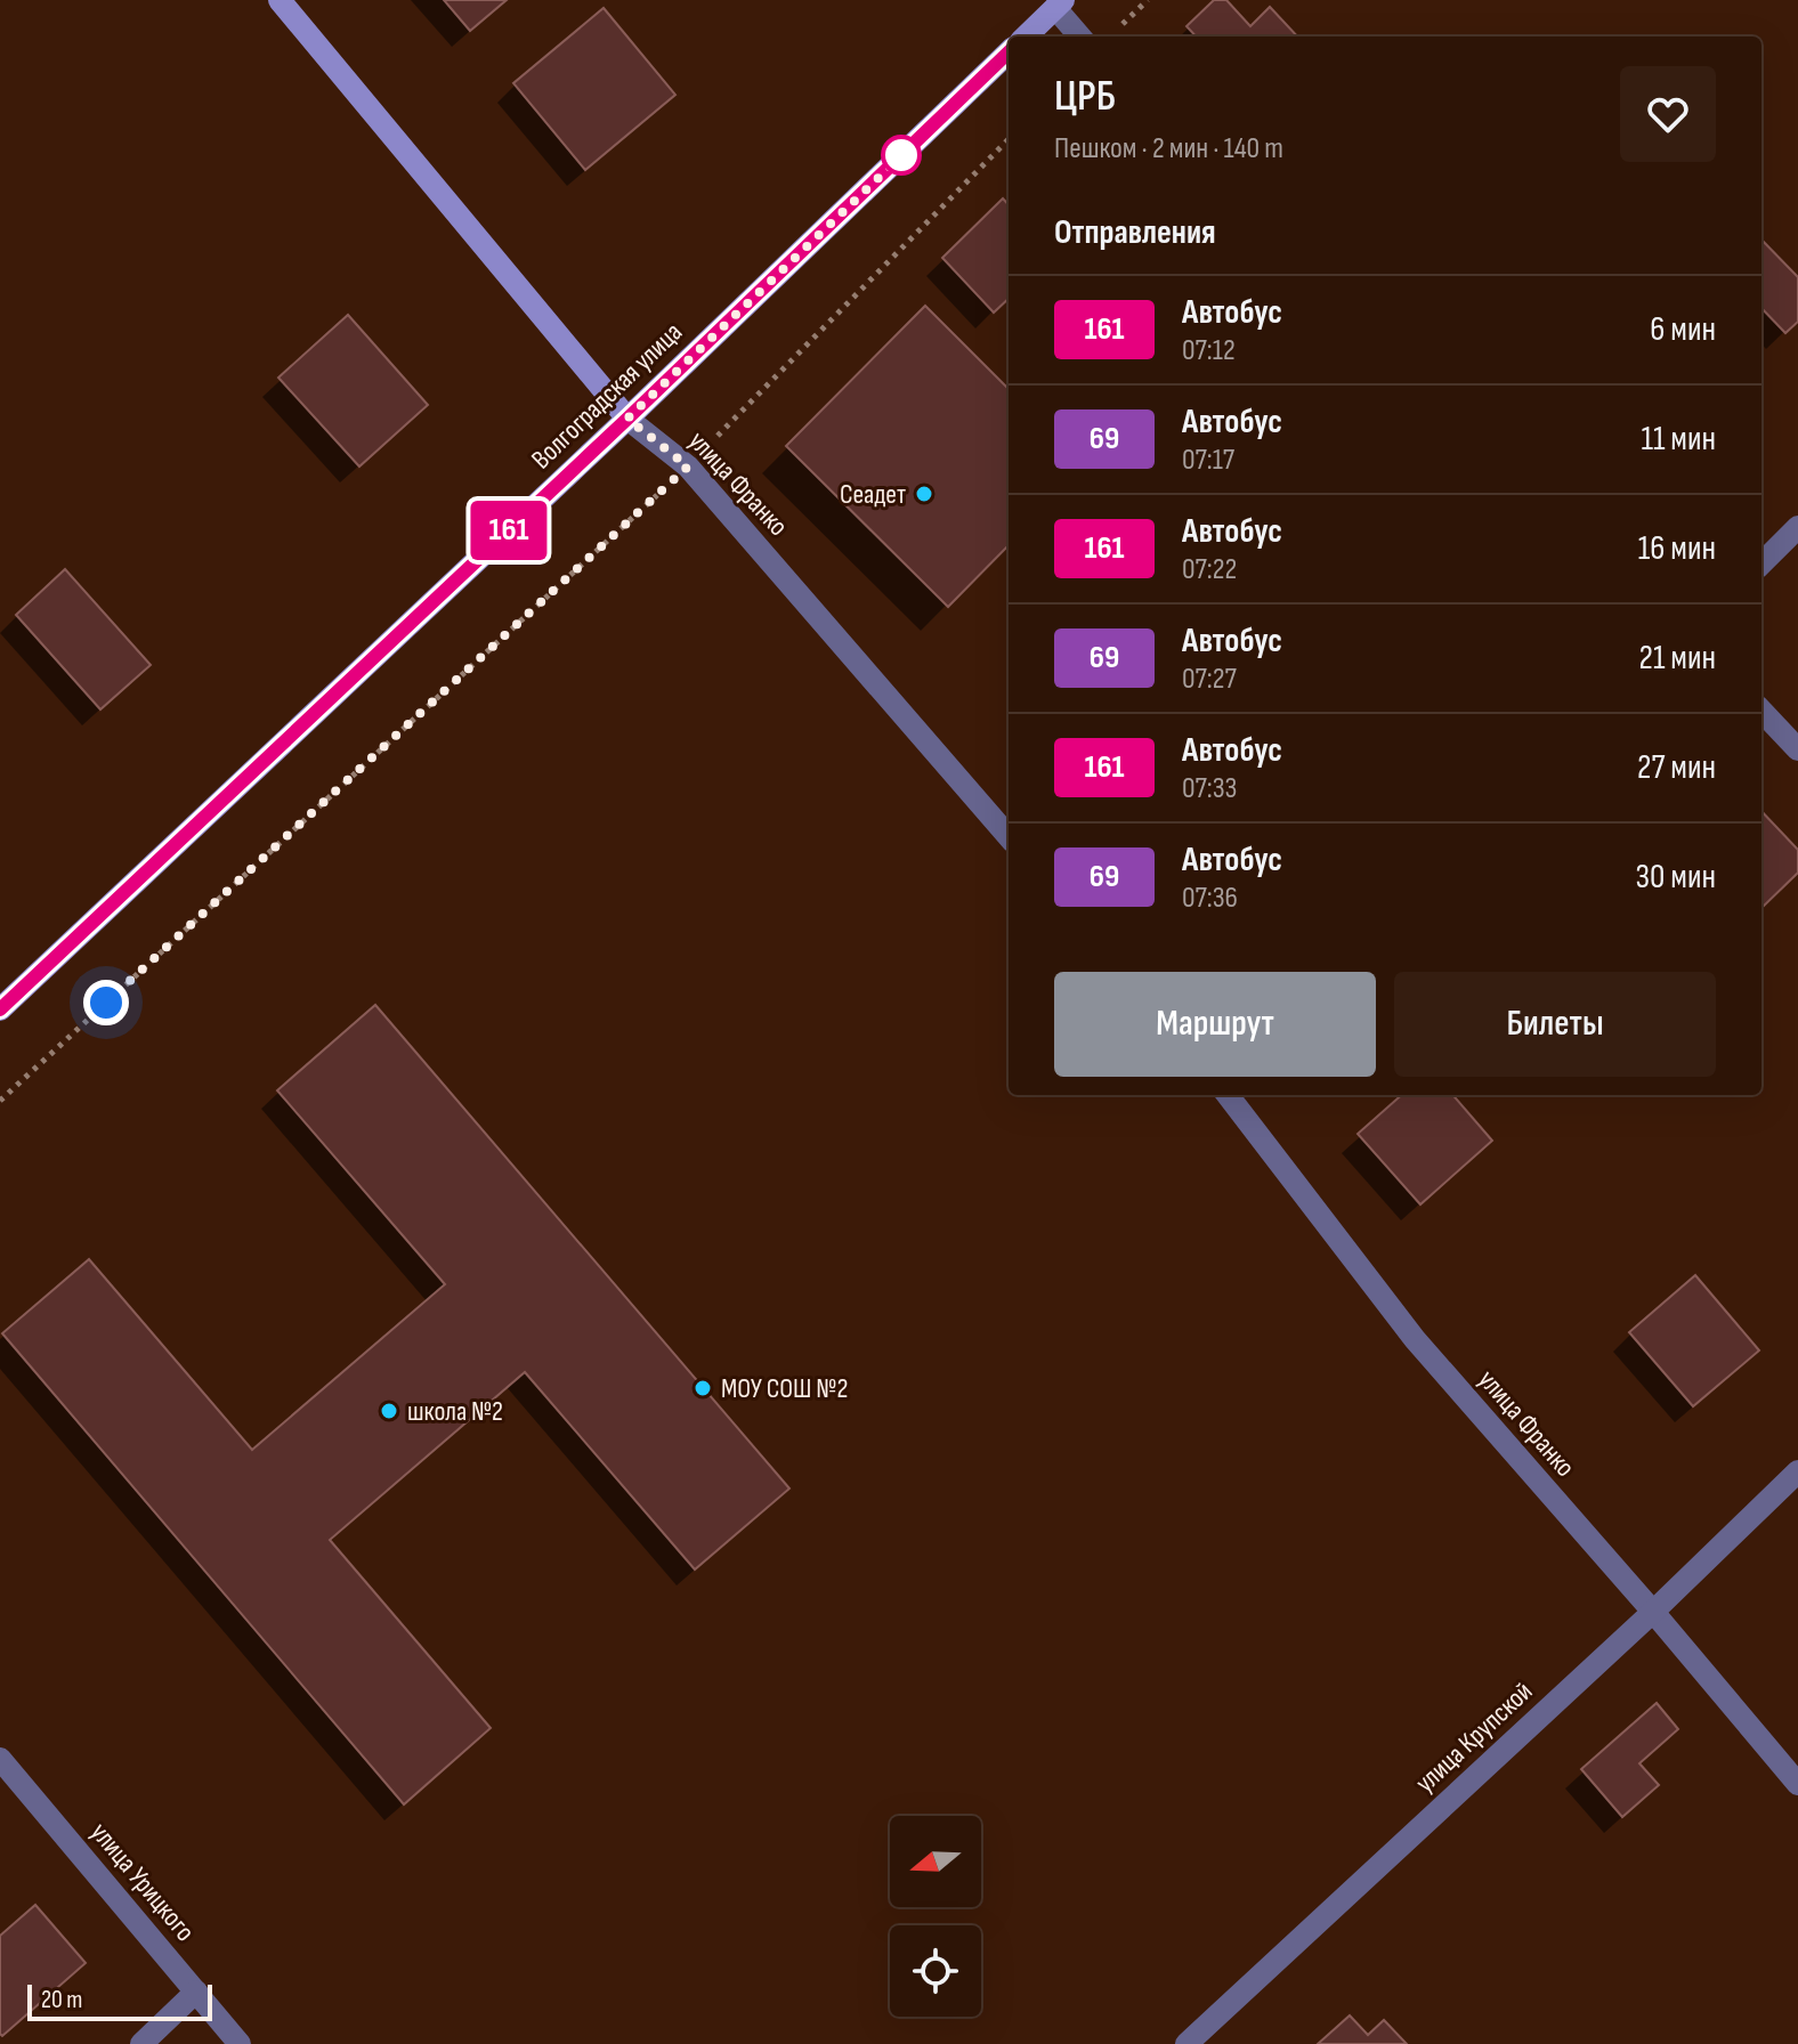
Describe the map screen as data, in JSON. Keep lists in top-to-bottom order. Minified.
{"streets":{"street":["Волгоградская улица","улица Франко","улица Крупской","улица Урицкого"]},"crossings":[["Волгоградская улица","улица Франко"],["улица Франко","улица Крупской"]],"places":["Сеадет","МОУ СОШ №2","школа №2"],"lines":["bus line 161"],"scale_bar":"20 m","north":"left","page":{"on_map":"161","heading":[["ЦРБ","Пешком · 2 мин · 140 m"],"Отправления"],"list":[{"mark":"161","name":"Автобус","note":"07:12","value":"6 мин"},{"mark":"69","name":"Автобус","note":"07:17","value":"11 мин"},{"mark":"161","name":"Автобус","note":"07:22","value":"16 мин"},{"mark":"69","name":"Автобус","note":"07:27","value":"21 мин"},{"mark":"161","name":"Автобус","note":"07:33","value":"27 мин"},{"mark":"69","name":"Автобус","note":"07:36","value":"30 мин"}],"buttons":["Маршрут","Билеты"],"scale":"20 m"}}
